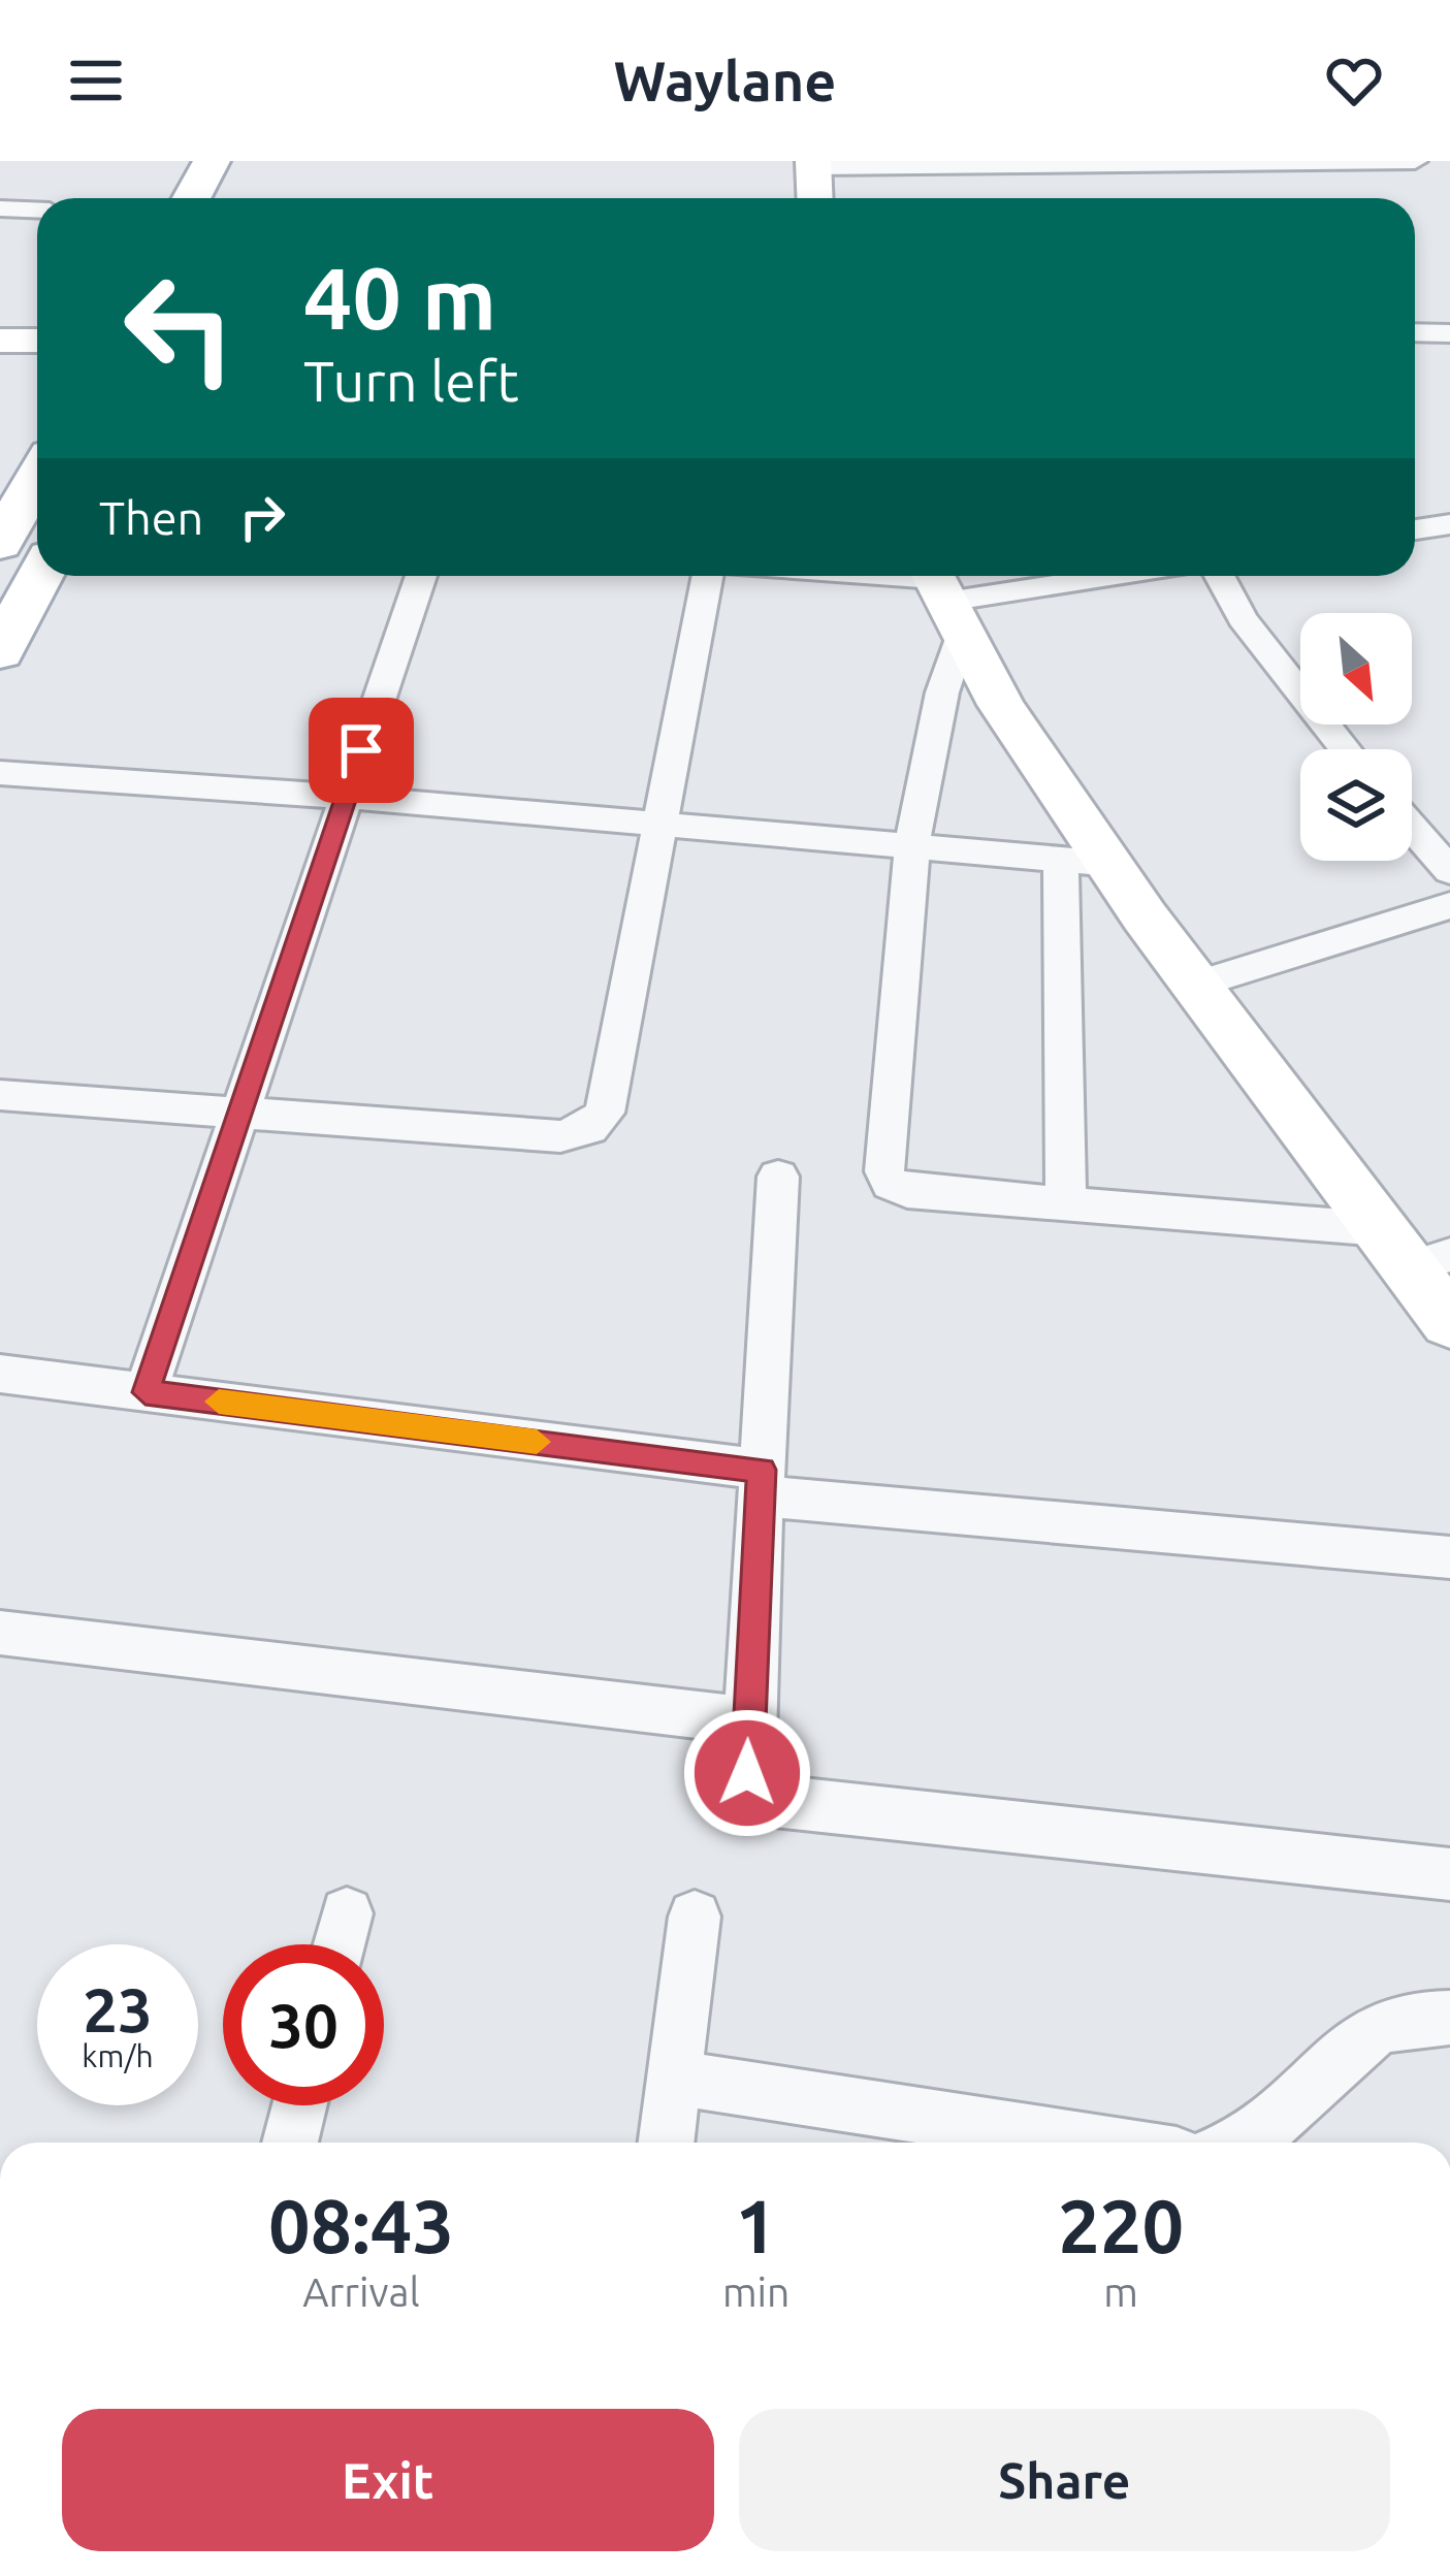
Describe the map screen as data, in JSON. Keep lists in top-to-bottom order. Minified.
{"north":"bottom right","page":{"header":"Waylane","turn":["40 m","Turn left"],"then":"Then","speed":"23 km/h","limit":"30","eta":["08:43","Arrival","1","min","220","m"],"buttons":["Exit","Share"]}}
